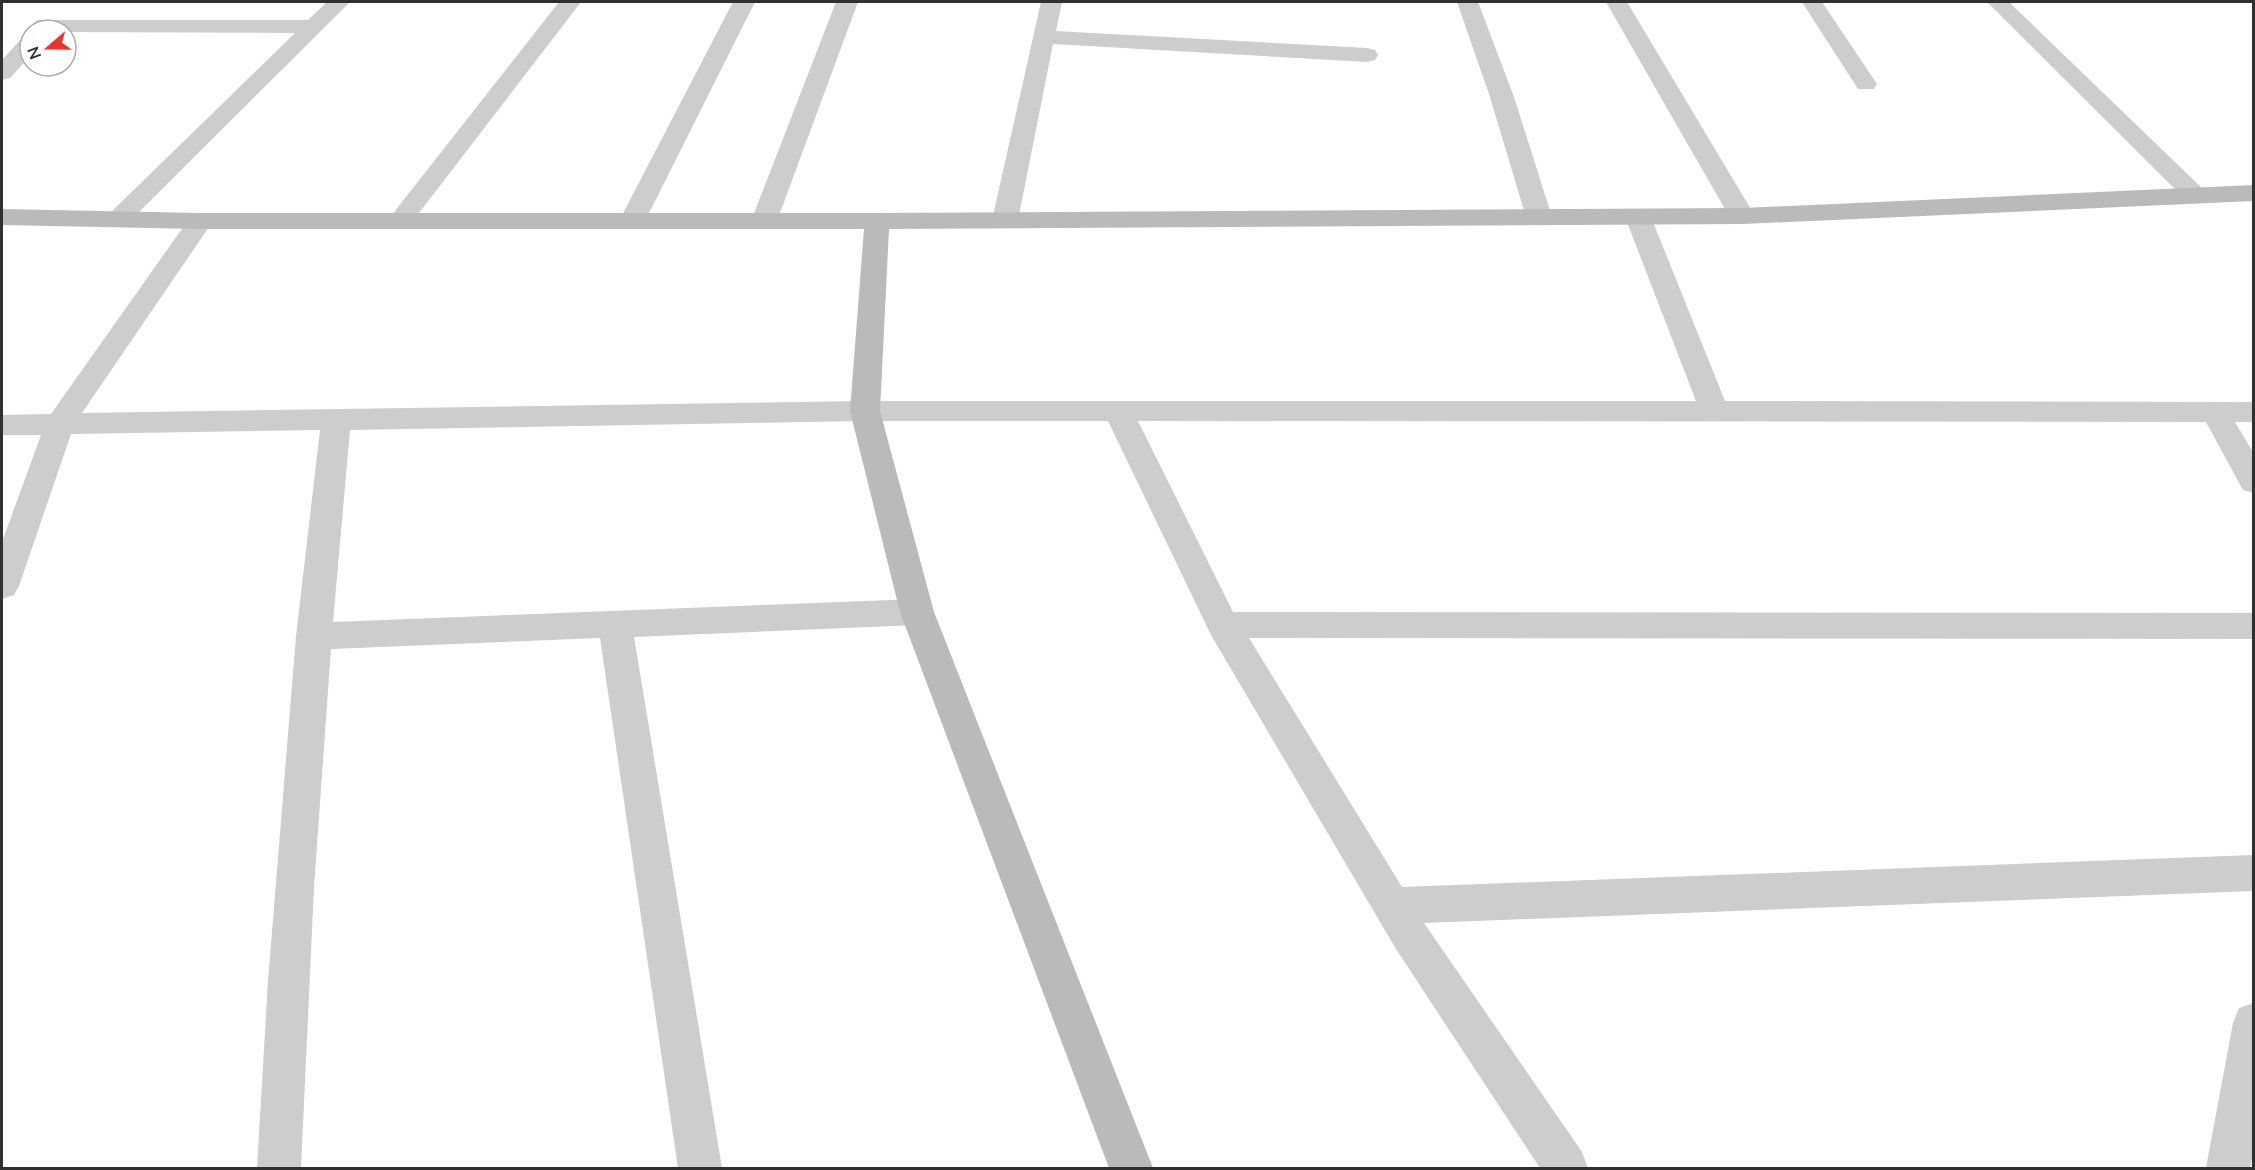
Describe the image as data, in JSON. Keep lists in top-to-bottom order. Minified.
{"north":"left"}
